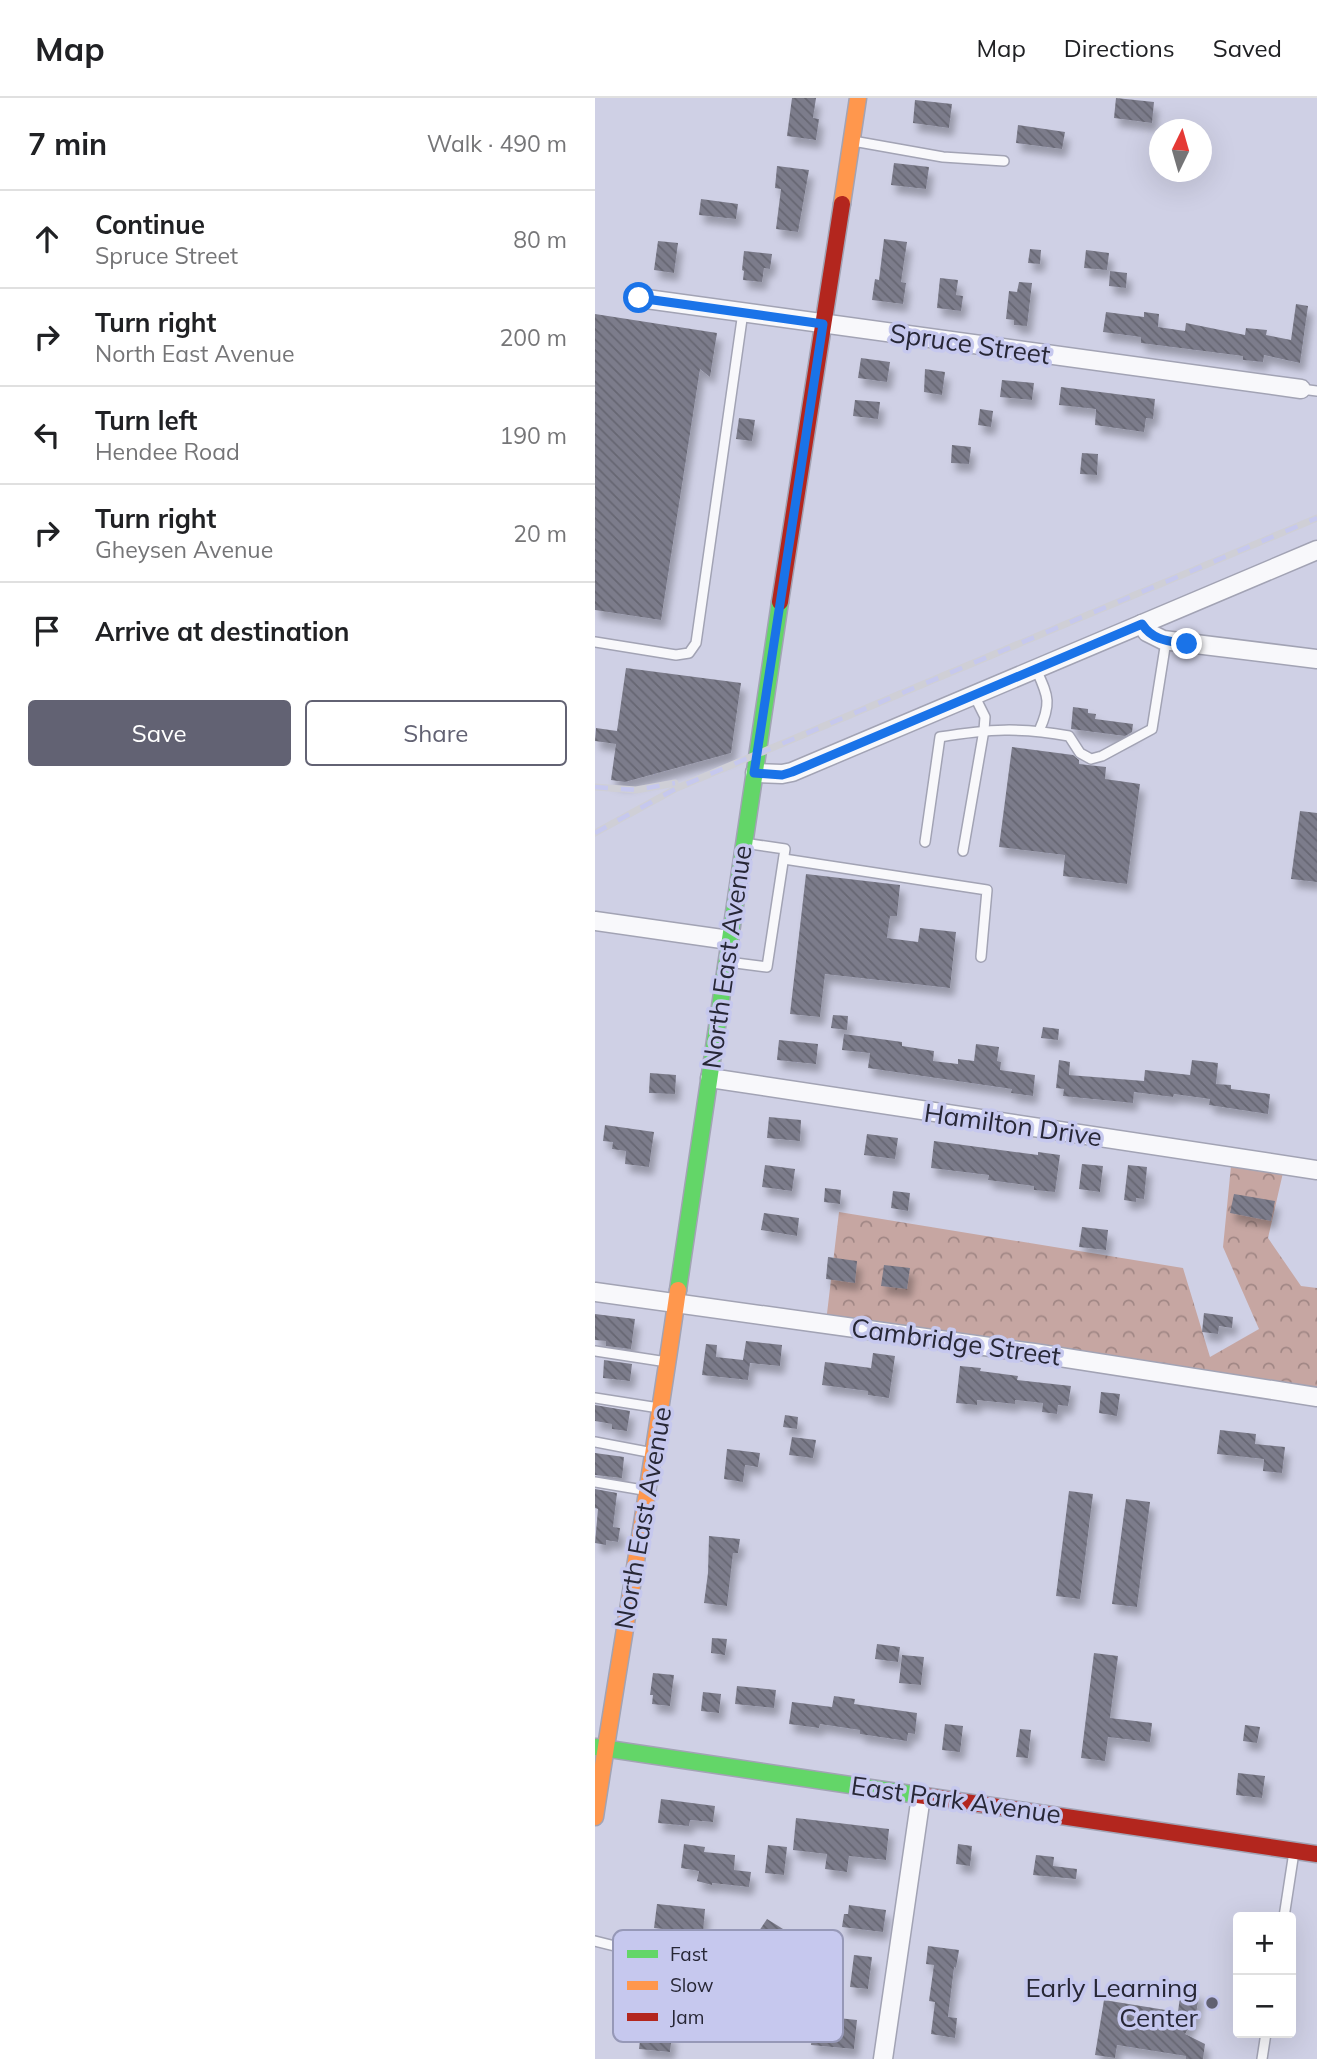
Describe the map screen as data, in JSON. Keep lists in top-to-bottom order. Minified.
{"streets":{"street":["Spruce Street","North East Avenue","Hamilton Drive","Cambridge Street","East Park Avenue"]},"crossings":[["Spruce Street","North East Avenue"],["North East Avenue","Hamilton Drive"],["North East Avenue","Cambridge Street"],["North East Avenue","East Park Avenue"]],"places":["Early Learning Center"],"legend":["Fast","Slow","Jam"],"north":"top","page":{"header":"Map","nav":["Map","Directions","Saved"],"heading":["7 min","Walk · 490 m"],"list":[["Continue","Spruce Street","80 m"],["Turn right","North East Avenue","200 m"],["Turn left","Hendee Road","190 m"],["Turn right","Gheysen Avenue","20 m"],"Arrive at destination"],"buttons":["Save","Share"],"map_buttons":["+","−"]}}
